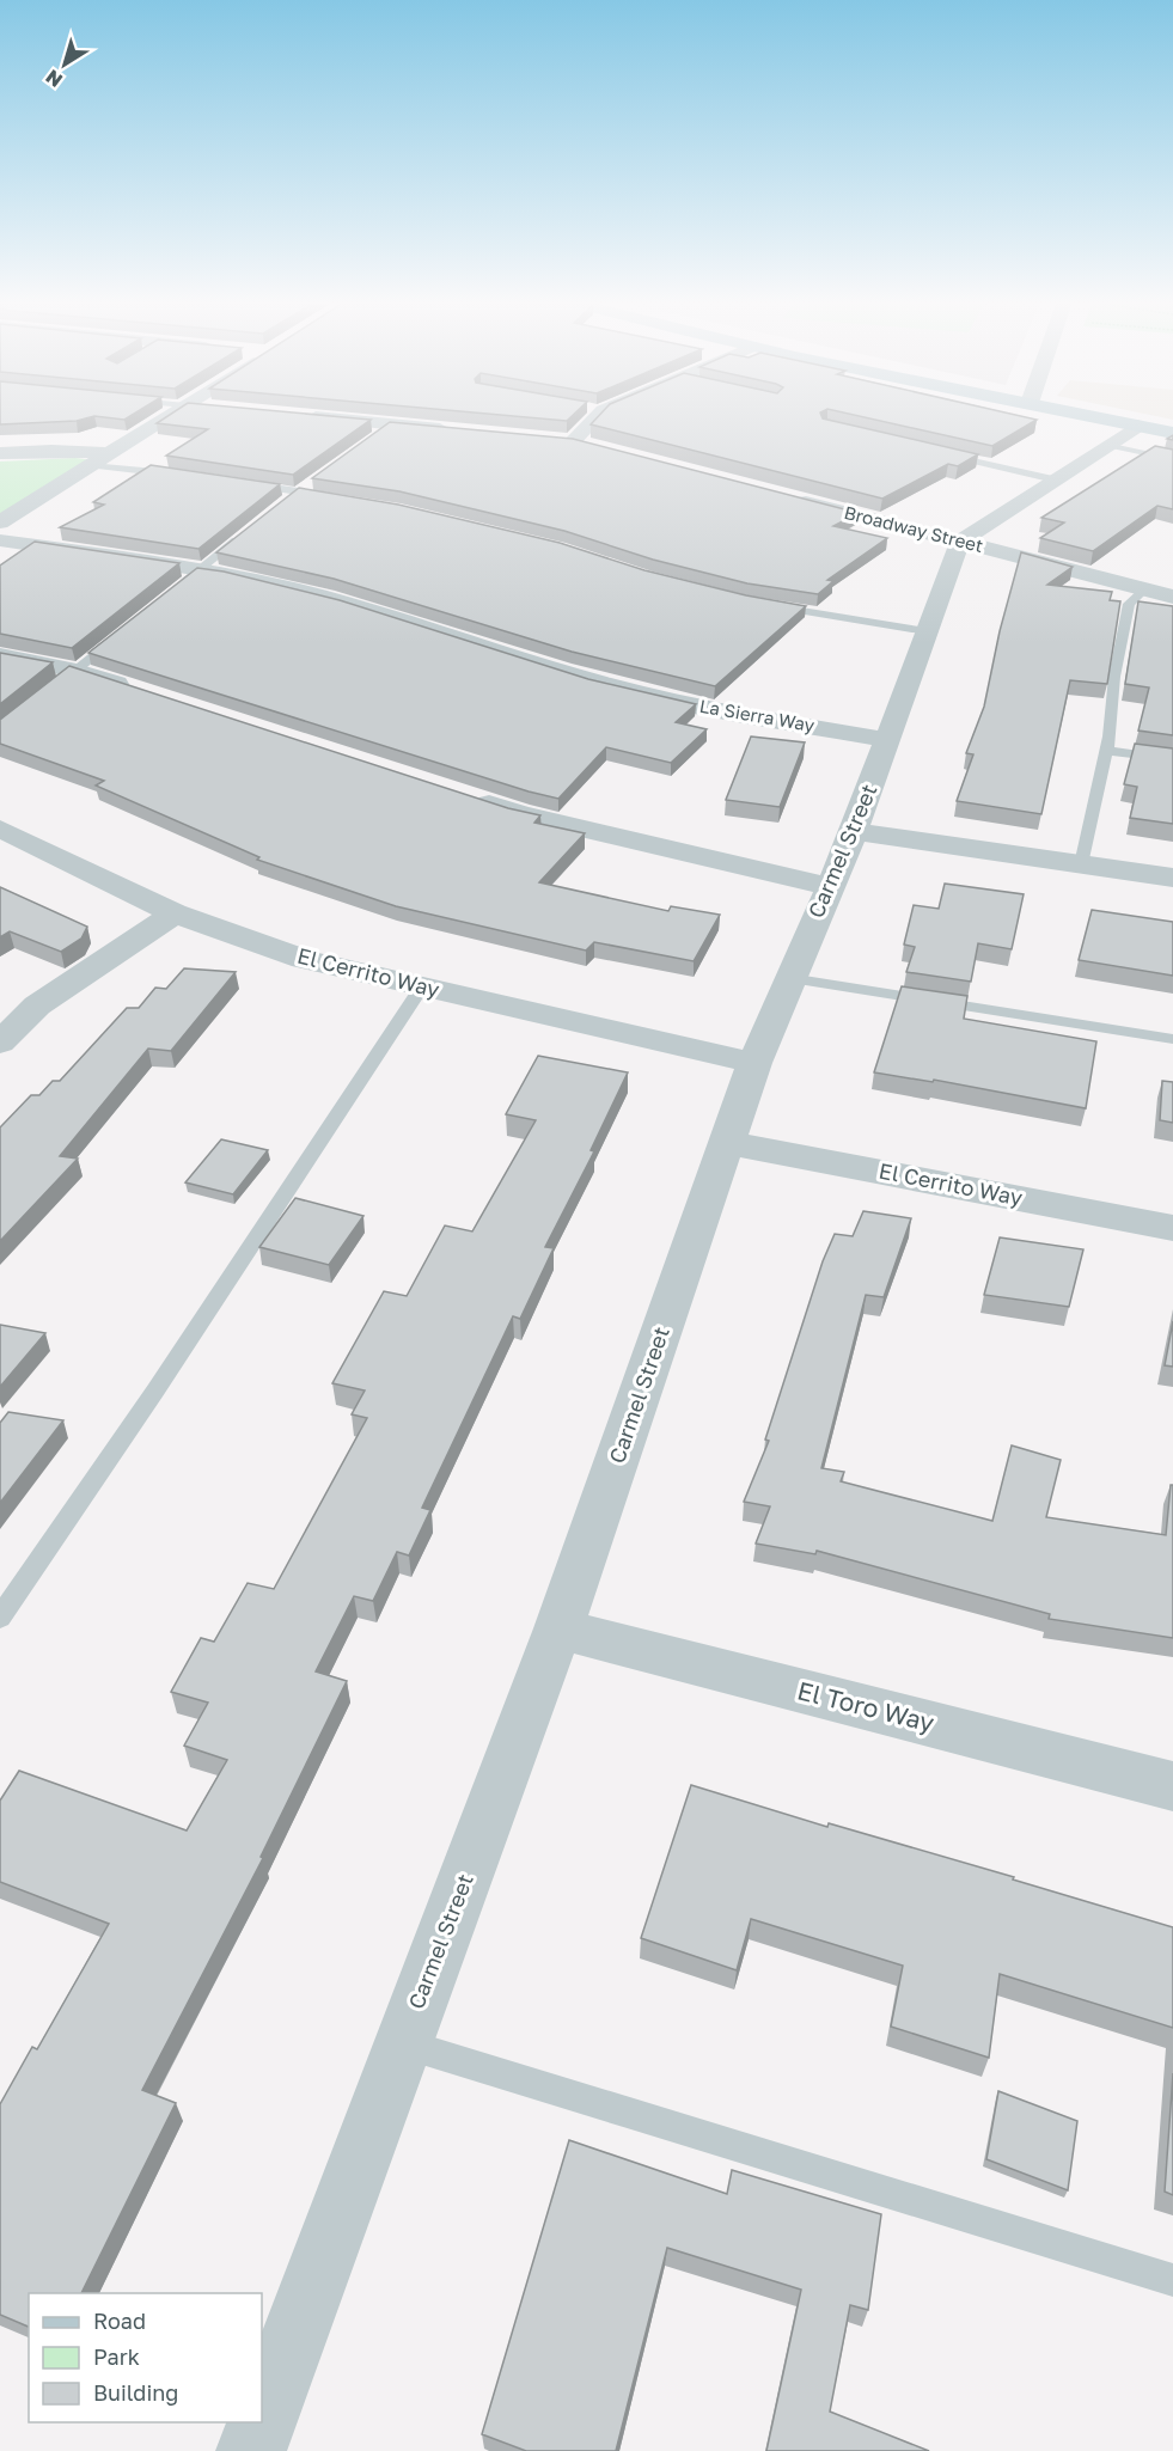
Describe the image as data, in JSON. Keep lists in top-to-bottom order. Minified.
{"streets":{"street":["Broadway Street","La Sierra Way","Carmel Street","El Cerrito Way","El Toro Way"]},"crossings":[["Broadway Street","Carmel Street"],["La Sierra Way","Carmel Street"],["Carmel Street","El Cerrito Way"],["Carmel Street","El Toro Way"]],"legend":["Road","Park","Building"],"north":"bottom left"}
